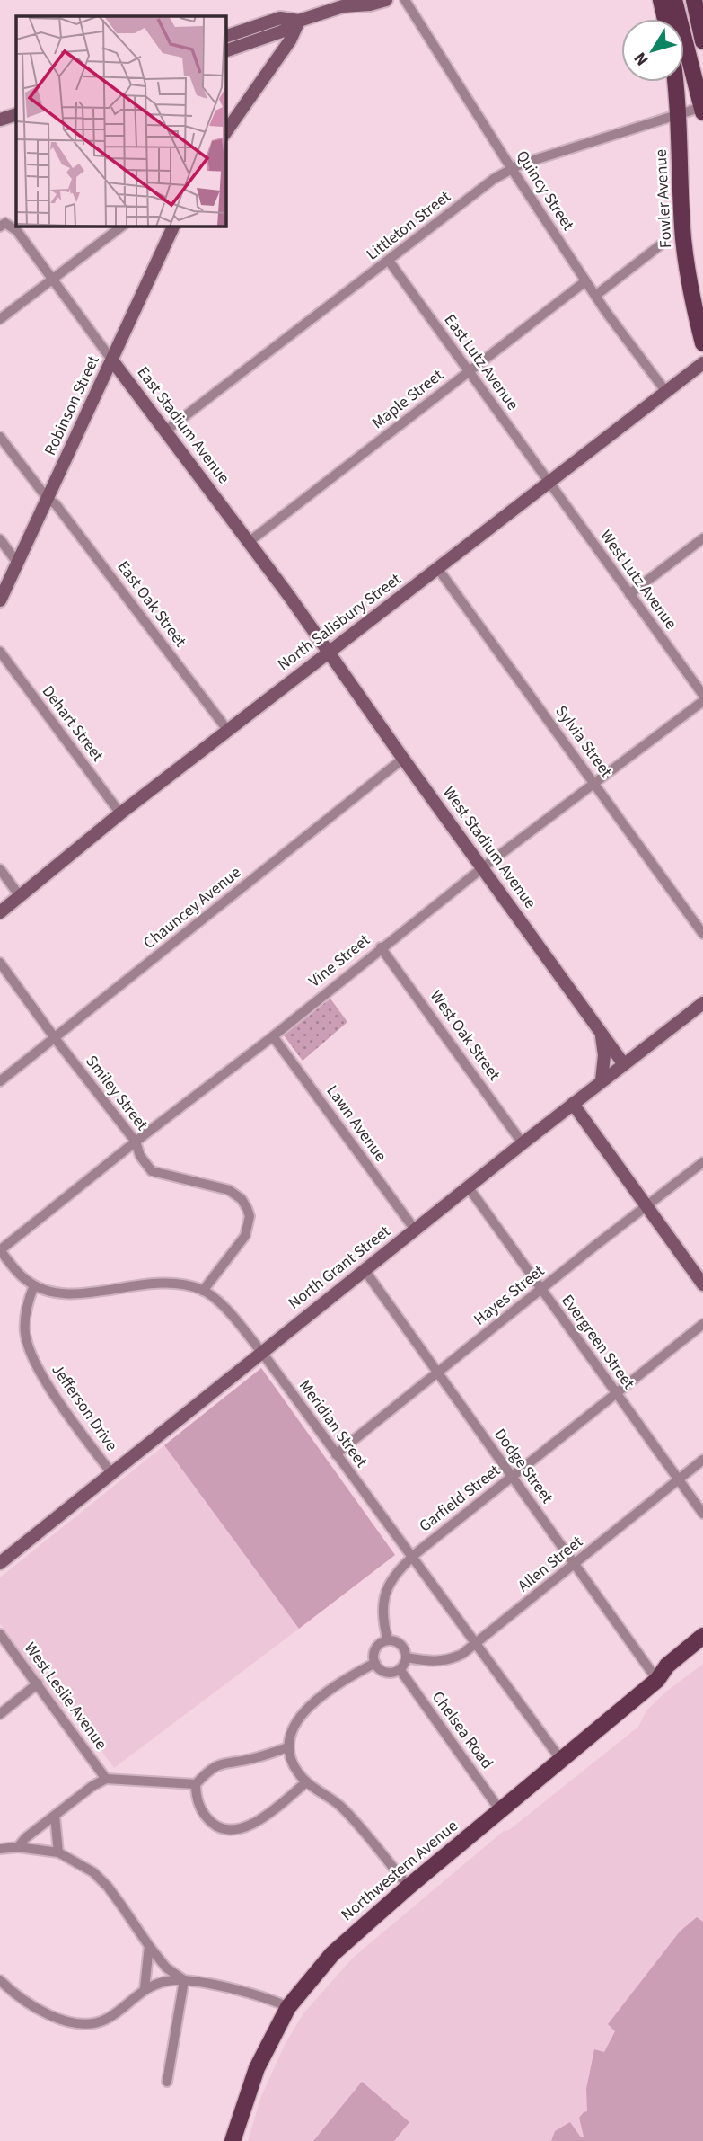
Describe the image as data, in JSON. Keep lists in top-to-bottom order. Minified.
{"streets":{"main road":["Fowler Avenue","Northwestern Avenue"],"street":["Quincy Street","Littleton Street","East Lutz Avenue","Maple Street","Robinson Street","East Stadium Avenue","West Lutz Avenue","East Oak Street","North Salisbury Street","Dehart Street","Sylvia Street","West Stadium Avenue","Chauncey Avenue","Vine Street","West Oak Street","Smiley Street","Lawn Avenue","North Grant Street","Hayes Street","Evergreen Street","Jefferson Drive","Meridian Street","Dodge Street","Garfield Street","Allen Street","West Leslie Avenue","Chelsea Road"]},"crossings":[["Quincy Street","Littleton Street"],["Quincy Street","Maple Street"],["Quincy Street","North Salisbury Street"],["Fowler Avenue","Littleton Street"],["Littleton Street","East Lutz Avenue"],["Littleton Street","East Stadium Avenue"],["East Lutz Avenue","Maple Street"],["East Lutz Avenue","West Lutz Avenue"],["East Lutz Avenue","North Salisbury Street"],["Maple Street","East Stadium Avenue"],["Robinson Street","East Stadium Avenue"],["Robinson Street","East Oak Street"],["East Stadium Avenue","North Salisbury Street"],["East Stadium Avenue","West Stadium Avenue"],["West Lutz Avenue","North Salisbury Street"],["East Oak Street","North Salisbury Street"],["North Salisbury Street","Dehart Street"],["North Salisbury Street","Sylvia Street"],["North Salisbury Street","West Stadium Avenue"],["Sylvia Street","Vine Street"],["West Stadium Avenue","Chauncey Avenue"],["West Stadium Avenue","Vine Street"],["West Stadium Avenue","North Grant Street"],["Chauncey Avenue","Smiley Street"],["Vine Street","West Oak Street"],["Vine Street","Smiley Street"],["Vine Street","Lawn Avenue"],["Vine Street","Meridian Street"],["West Oak Street","North Grant Street"],["Smiley Street","Meridian Street"],["Lawn Avenue","North Grant Street"],["North Grant Street","Evergreen Street"],["North Grant Street","Jefferson Drive"],["North Grant Street","Meridian Street"],["North Grant Street","Dodge Street"],["Hayes Street","Evergreen Street"],["Hayes Street","Meridian Street"],["Hayes Street","Dodge Street"],["Evergreen Street","Garfield Street"],["Evergreen Street","Allen Street"],["Jefferson Drive","Meridian Street"],["Meridian Street","Garfield Street"],["Meridian Street","Allen Street"],["Meridian Street","Northwestern Avenue"],["Dodge Street","Garfield Street"],["Dodge Street","Allen Street"],["Dodge Street","Northwestern Avenue"],["Garfield Street","Allen Street"],["Garfield Street","Chelsea Road"],["Allen Street","Chelsea Road"],["Chelsea Road","Northwestern Avenue"]],"north":"bottom left"}
